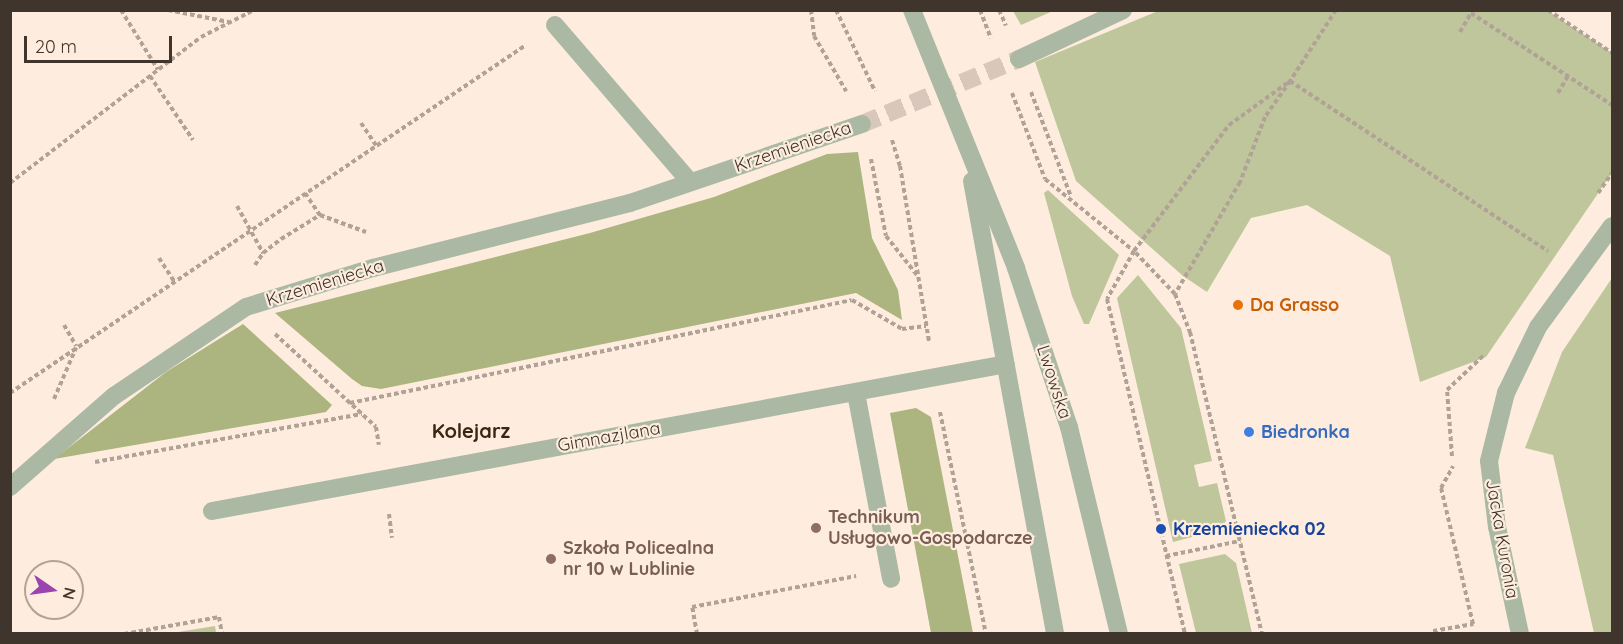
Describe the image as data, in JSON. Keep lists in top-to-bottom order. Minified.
{"streets":{"street":["Krzemieniecka","Lwowska","Gimnazjlana","Jacka Kuronia"]},"crossings":[["Lwowska","Gimnazjlana"]],"districts":["Kolejarz"],"places":["Da Grasso","Biedronka","Technikum Usługowo-Gospodarcze","Krzemieniecka 02","Szkoła Policealna nr 10 w Lublinie"],"scale_bar":"20 m","north":"right"}
